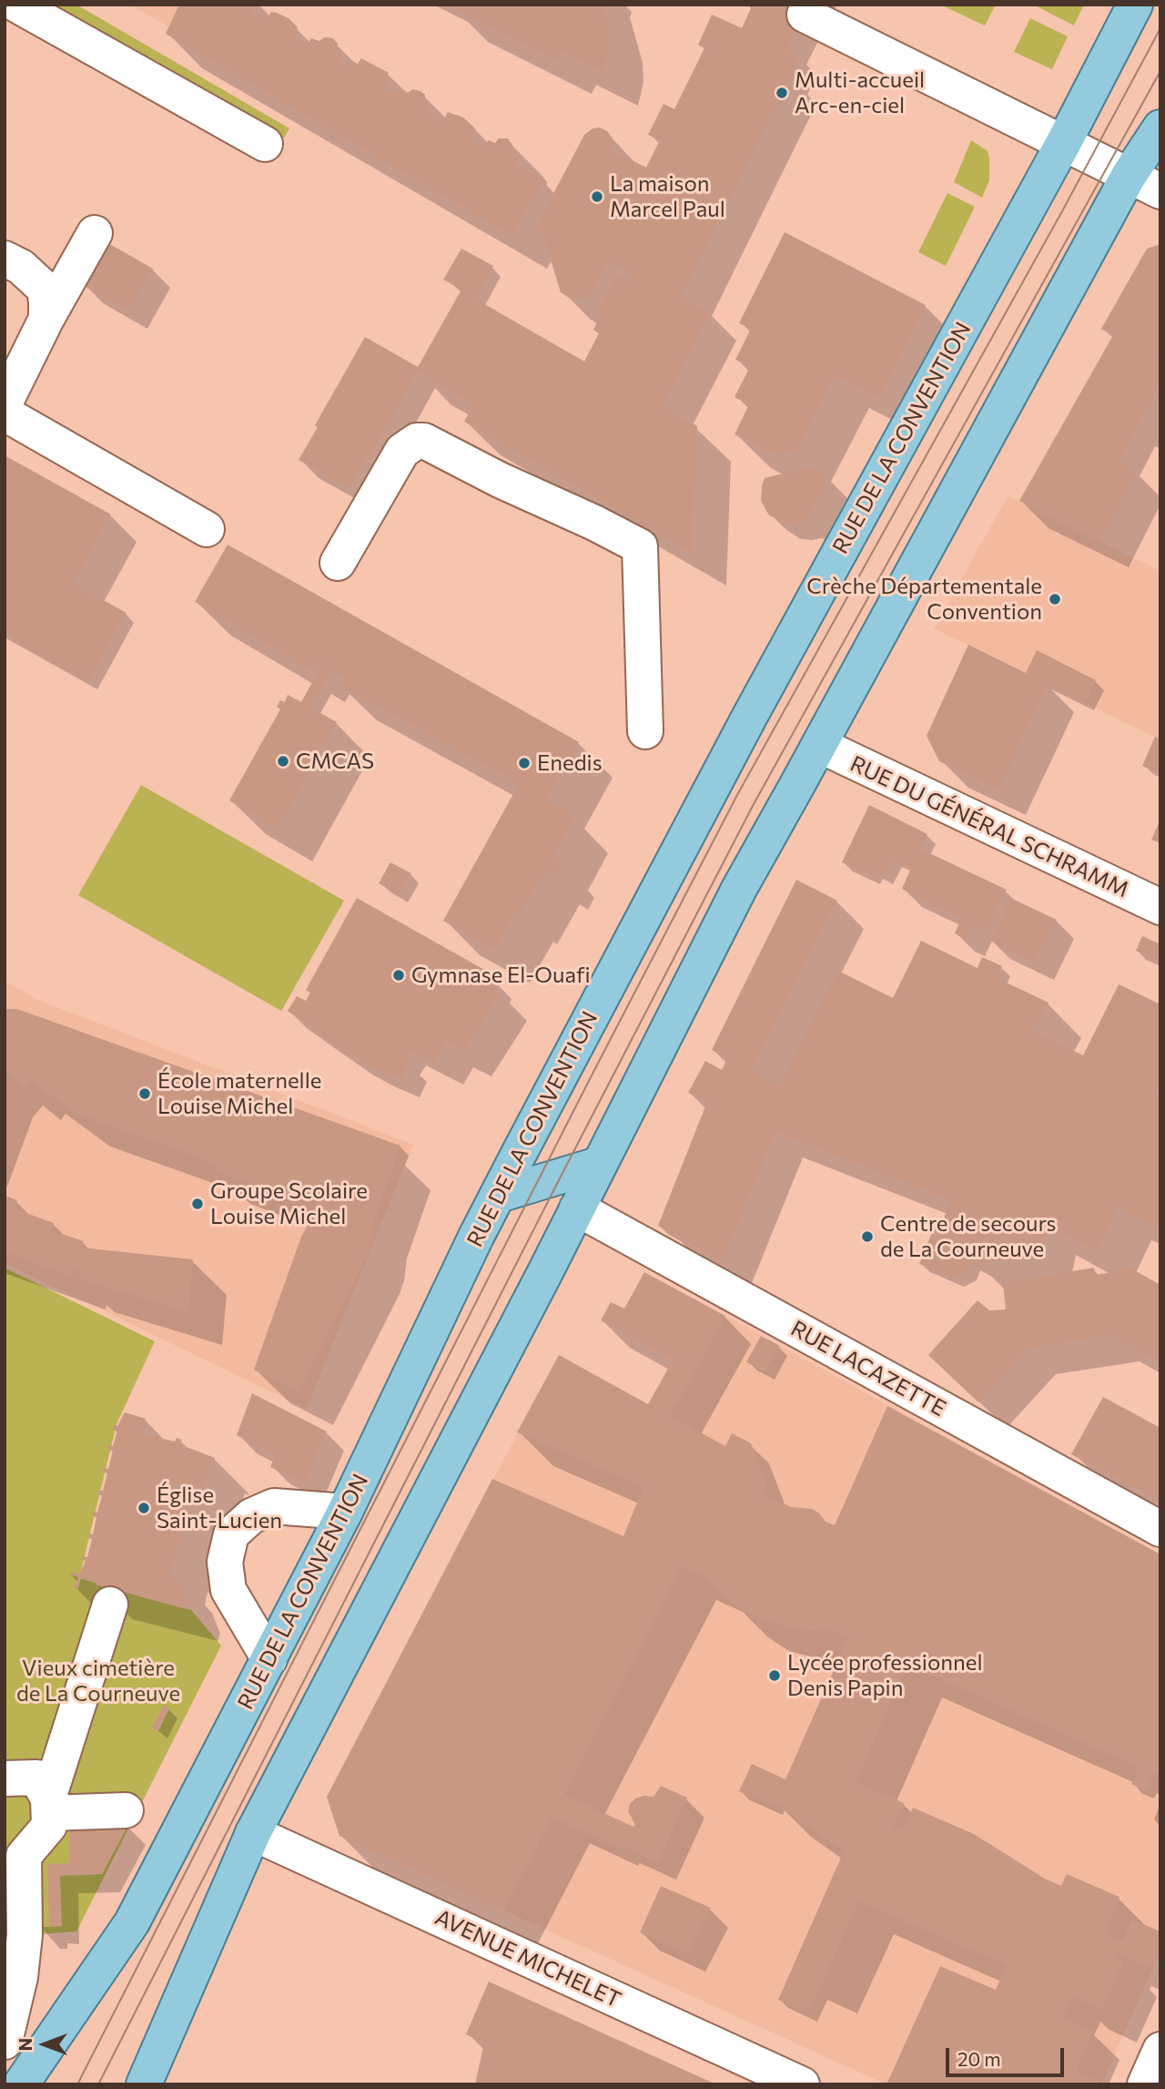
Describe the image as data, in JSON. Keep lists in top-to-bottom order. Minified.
{"streets":{"main road":["RUE DE LA CONVENTION"],"street":["RUE DU GÉNÉRAL SCHRAMM","RUE LACAZETTE","AVENUE MICHELET"]},"parks":["Vieux cimetière de La Courneuve"],"places":["Multi-accueil Arc-en-ciel","La maison Marcel Paul","Crèche Départementale Convention","CMCAS","Enedis","Gymnase El-Ouafi","École maternelle Louise Michel","Groupe Scolaire Louise Michel","Centre de secours de La Courneuve","Église Saint-Lucien","Lycée professionnel Denis Papin"],"scale_bar":"20 m","north":"left"}
